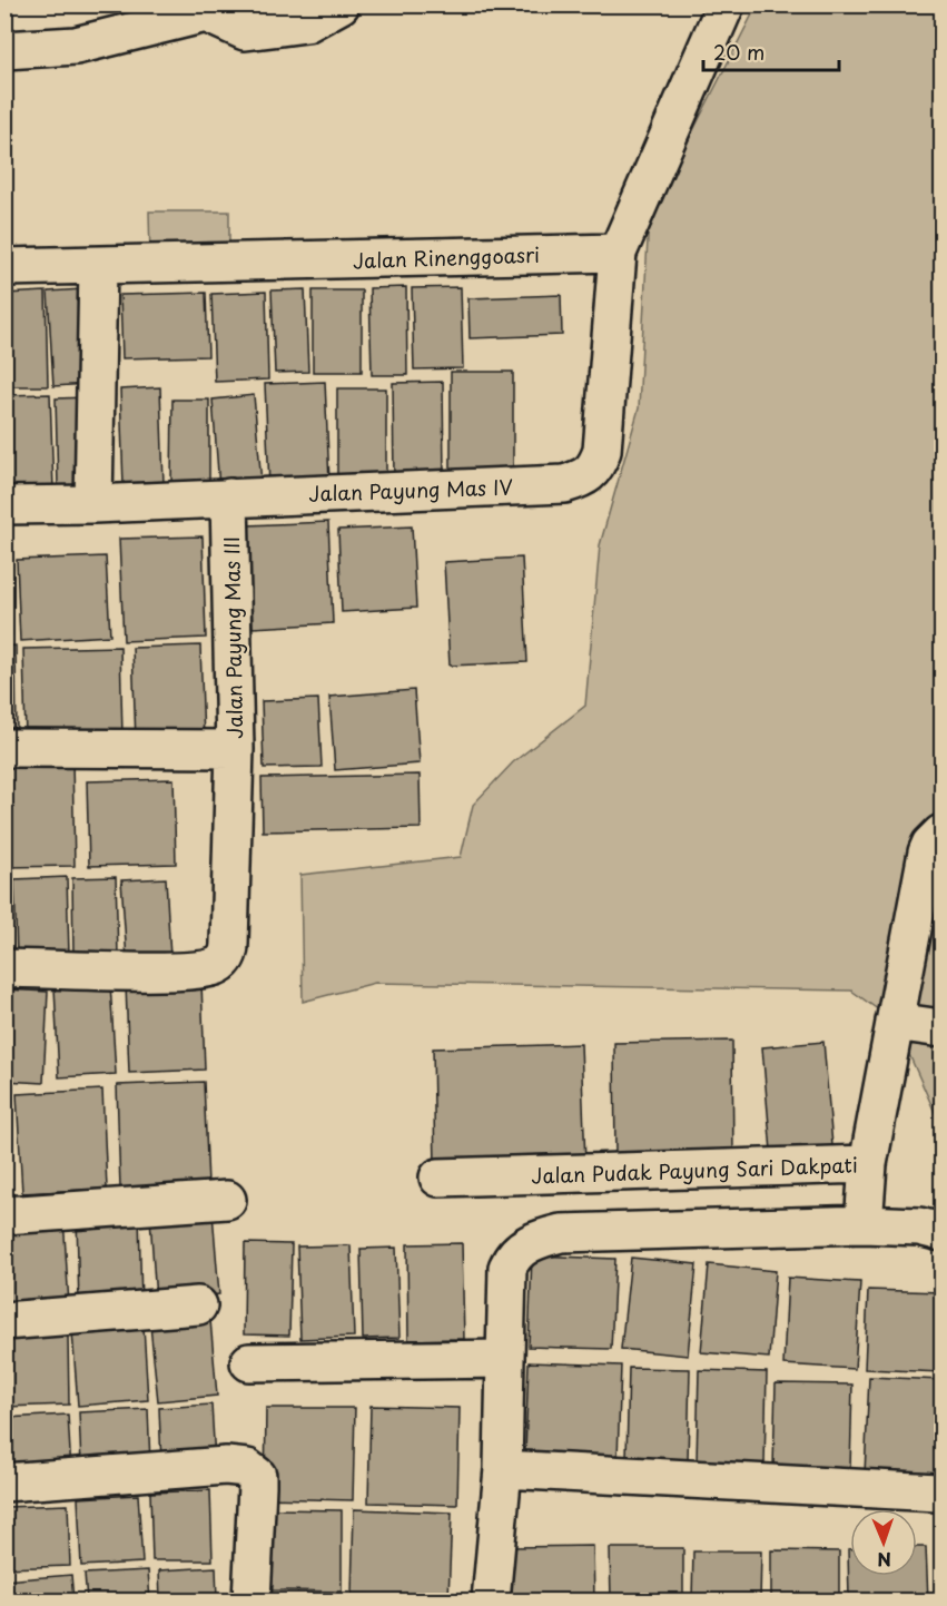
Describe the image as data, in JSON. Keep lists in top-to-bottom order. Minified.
{"streets":{"street":["Jalan Rinenggoasri","Jalan Payung Mas IV","Jalan Payung Mas III","Jalan Pudak Payung Sari Dakpati"]},"crossings":[["Jalan Rinenggoasri","Jalan Payung Mas IV"],["Jalan Payung Mas IV","Jalan Payung Mas III"]],"scale_bar":"20 m","north":"bottom"}
